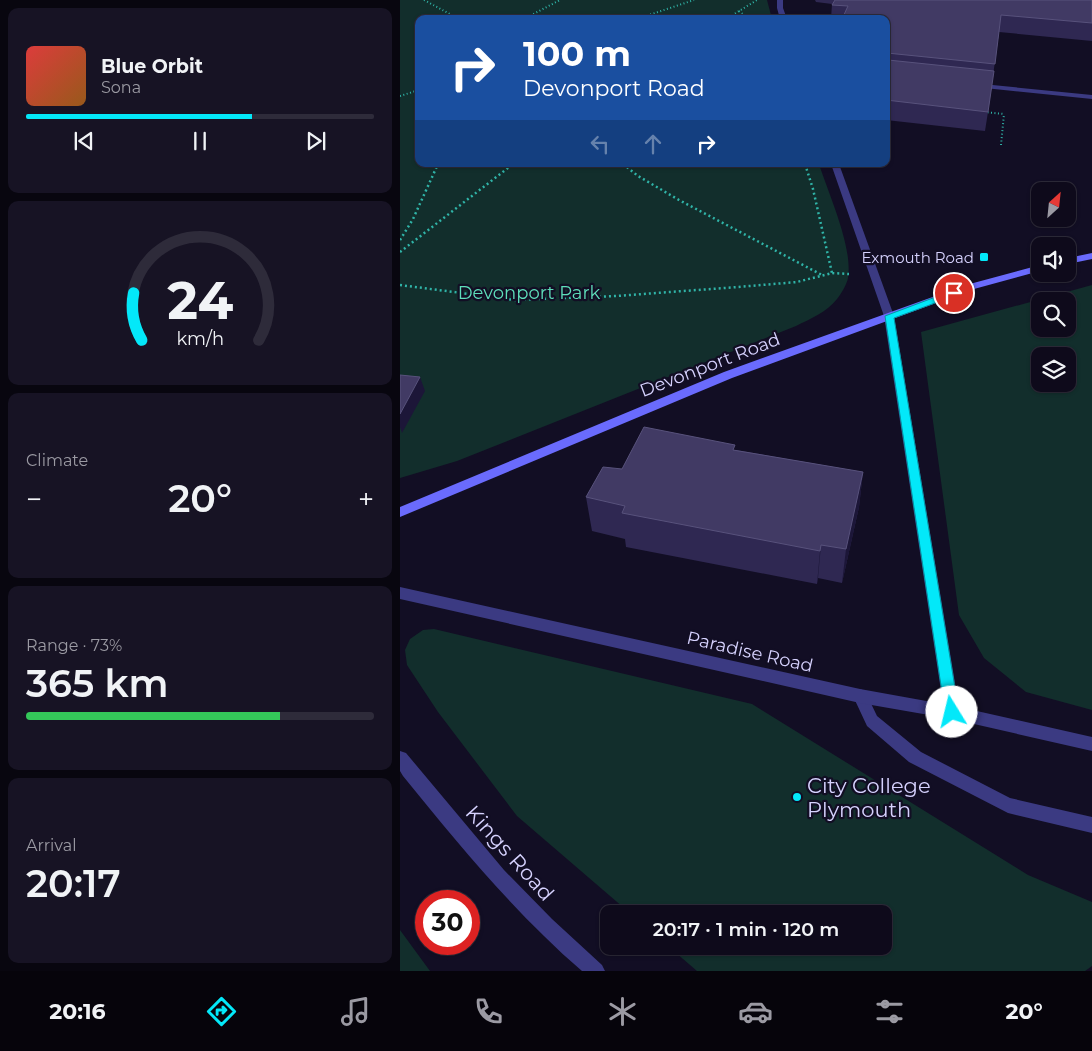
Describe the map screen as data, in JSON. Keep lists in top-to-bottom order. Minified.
{"streets":{"street":["Devonport Road","Paradise Road","Kings Road"]},"parks":["Devonport Park"],"places":{"transit":["Exmouth Road"],"other":["City College Plymouth"]},"north":"top right","page":{"turn":["100 m","Devonport Road"],"song":["Blue Orbit","Sona"],"tile":["Climate",["Range · 73%","365 km"],["Arrival","20:17"]],"heat":["−","20°","+"],"limit":"30","trip":"20:17 · 1 min · 120 m","tabs":["20:16","20°"],"gauge":["24","km/h"]}}
